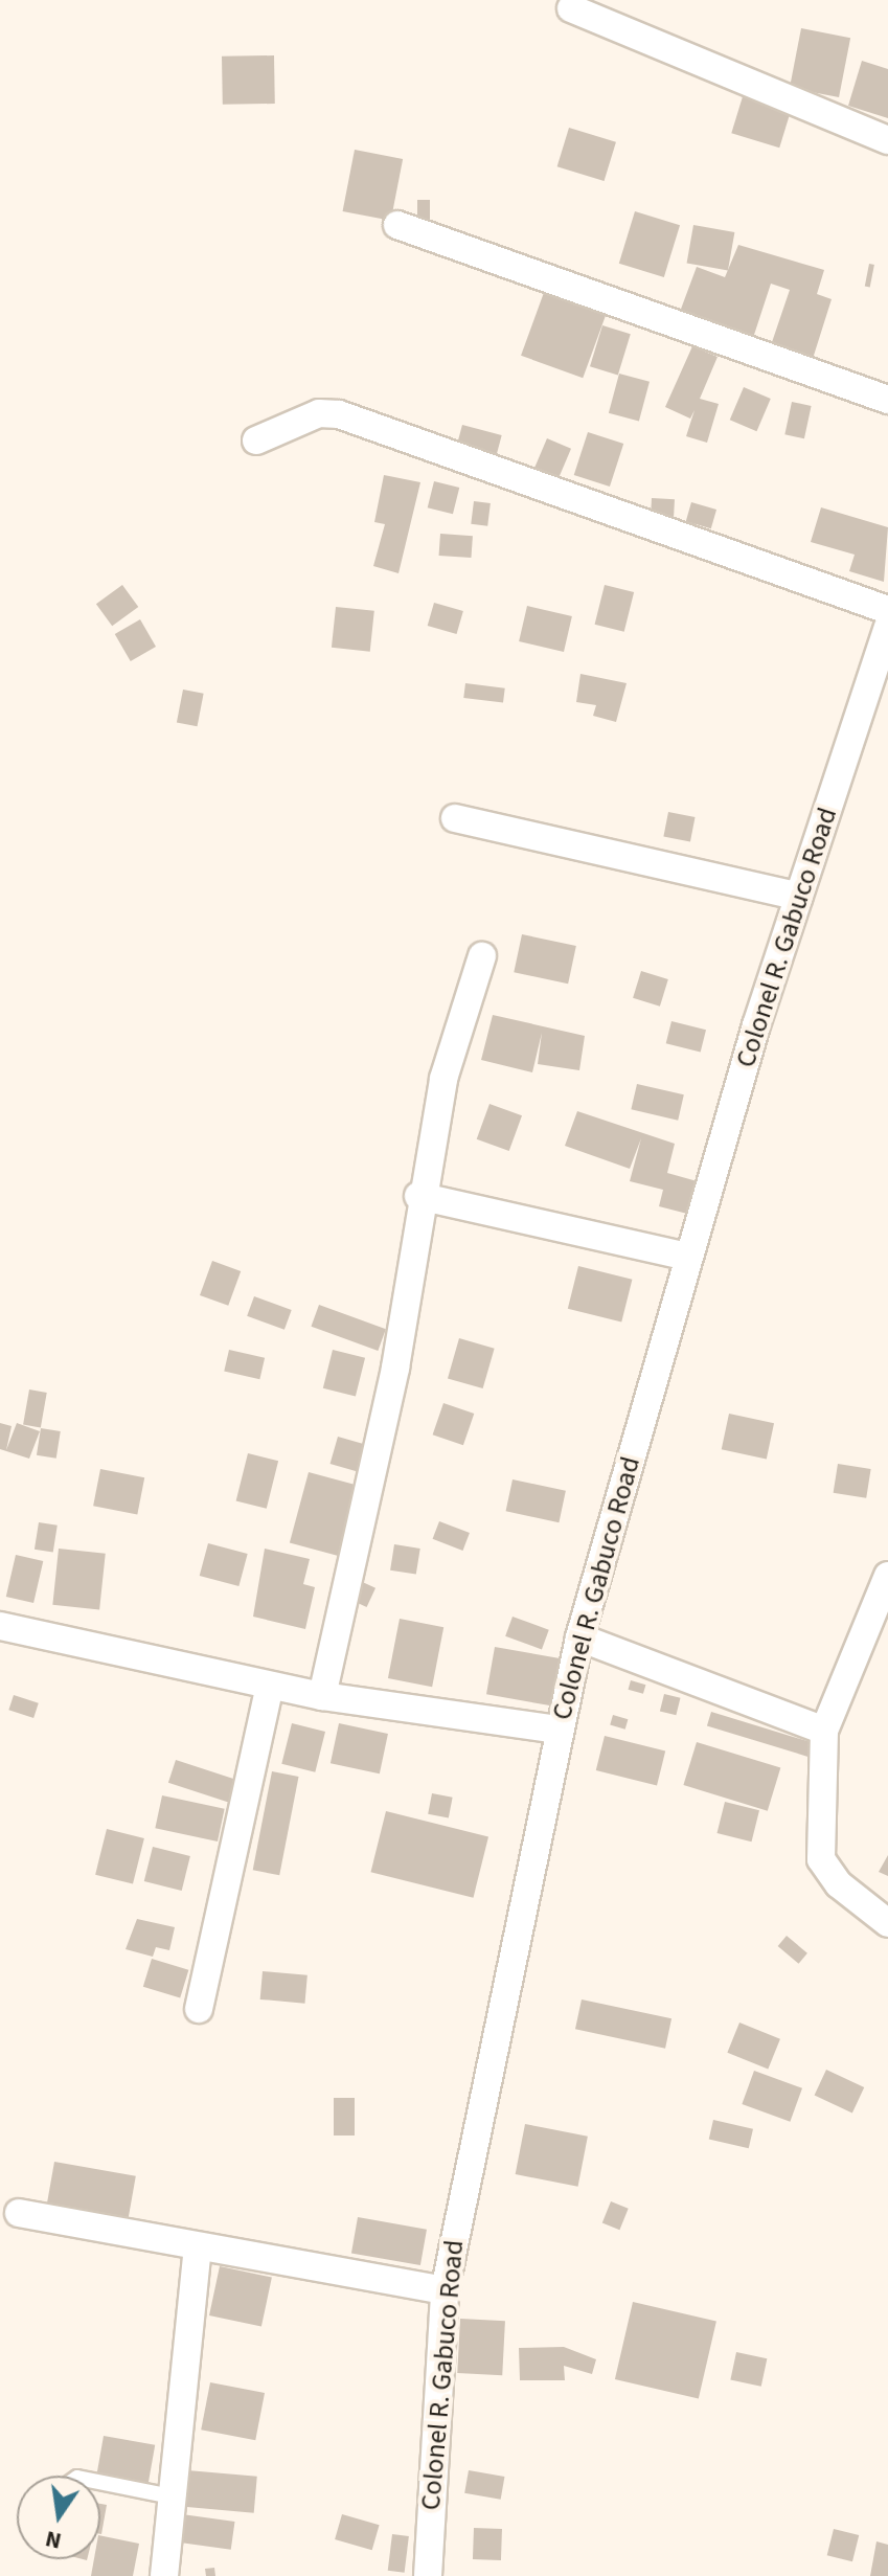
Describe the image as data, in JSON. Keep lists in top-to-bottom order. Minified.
{"streets":{"street":["Colonel R. Gabuco Road"]},"north":"bottom"}
